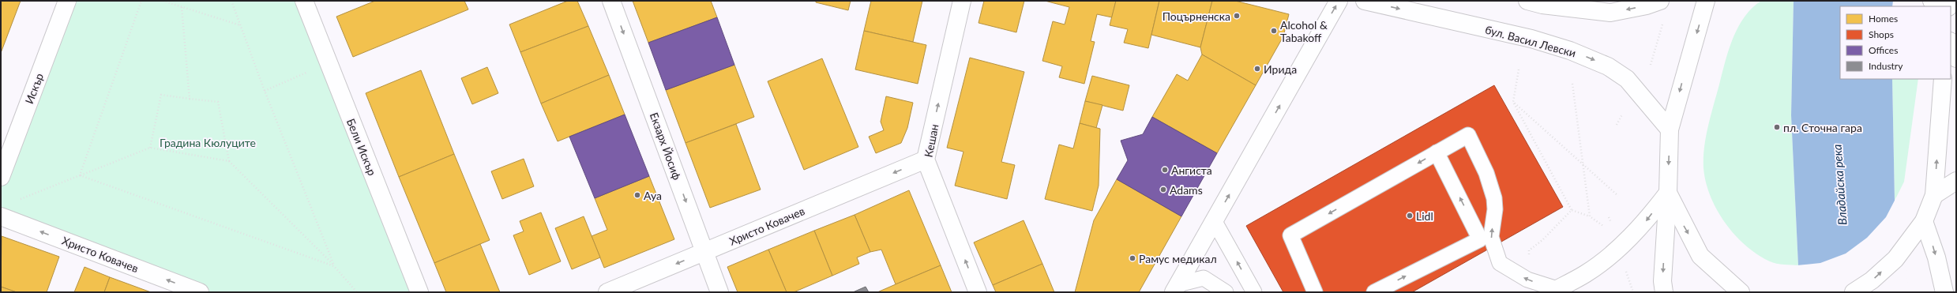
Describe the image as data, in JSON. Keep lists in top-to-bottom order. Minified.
{"streets":{"street":["бул. Васил Левски","Искър","Кешан","Екзарх Йосиф","Бели Искър","Христо Ковачев"]},"crossings":[["Кешан","Христо Ковачев"],["Екзарх Йосиф","Христо Ковачев"]],"one_way":["Кешан","Екзарх Йосиф","Христо Ковачев"],"water":["Владайска река"],"parks":["Градина Кюлуците"],"places":["Поцърненска","Alcohol & Tabakoff","Ирида","пл. Сточна гара","Ангиста","Adams","Aya","Lidl","Рамус медикал"],"legend":["Homes","Shops","Offices","Industry"]}
